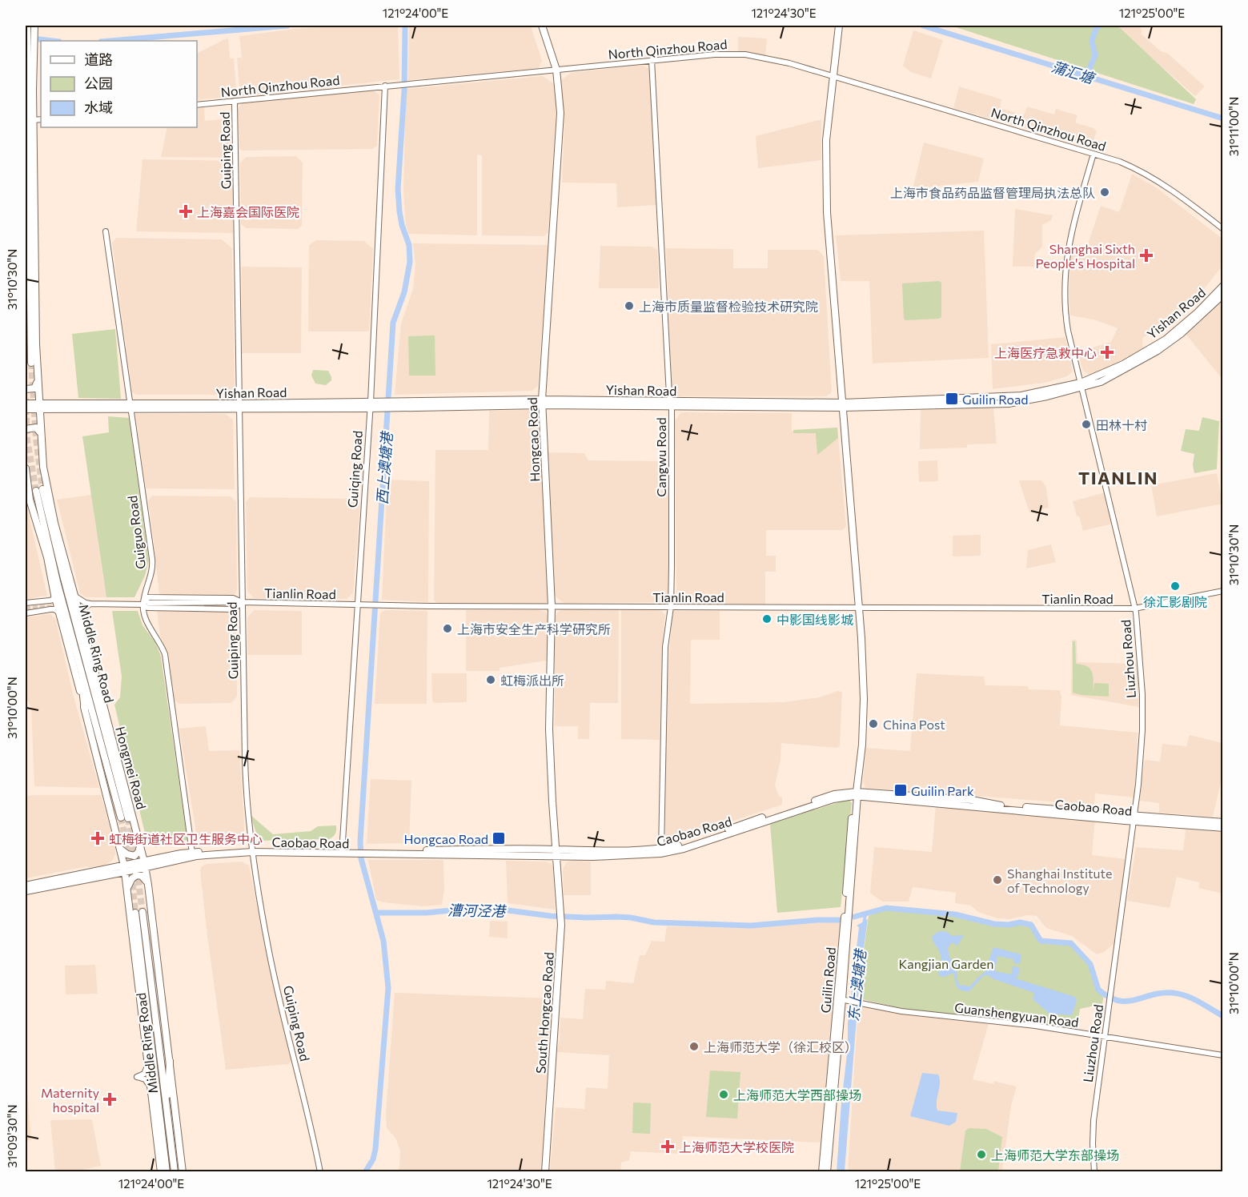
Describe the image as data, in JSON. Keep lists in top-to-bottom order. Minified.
{"streets":{"highway":["Middle Ring Road"],"main road":["Yishan Road","Hongcao Road","Hongmei Road","Caobao Road","Guilin Road","South Hongcao Road"],"street":["North Qinzhou Road","Guiping Road","Cangwu Road","Guiqing Road","Guiguo Road","Tianlin Road","Liuzhou Road","Guanshengyuan Road"]},"crossings":[["North Qinzhou Road","Guiping Road"],["North Qinzhou Road","Hongcao Road"],["North Qinzhou Road","Cangwu Road"],["North Qinzhou Road","Guiqing Road"],["North Qinzhou Road","Liuzhou Road"],["North Qinzhou Road","Guilin Road"],["Guiping Road","Yishan Road"],["Guiping Road","Tianlin Road"],["Guiping Road","Caobao Road"],["Yishan Road","Hongcao Road"],["Yishan Road","Cangwu Road"],["Yishan Road","Guiqing Road"],["Yishan Road","Guiguo Road"],["Yishan Road","Liuzhou Road"],["Yishan Road","Hongmei Road"],["Yishan Road","Guilin Road"],["Hongcao Road","Tianlin Road"],["Hongcao Road","Caobao Road"],["Hongcao Road","South Hongcao Road"],["Cangwu Road","Tianlin Road"],["Cangwu Road","Caobao Road"],["Guiqing Road","Tianlin Road"],["Guiqing Road","Caobao Road"],["Guiguo Road","Tianlin Road"],["Tianlin Road","Liuzhou Road"],["Tianlin Road","Hongmei Road"],["Tianlin Road","Guilin Road"],["Liuzhou Road","Caobao Road"],["Liuzhou Road","Guanshengyuan Road"],["Hongmei Road","Caobao Road"],["Caobao Road","Guilin Road"],["Caobao Road","South Hongcao Road"],["Guilin Road","Guanshengyuan Road"]],"districts":["TIANLIN"],"water":["蒲汇塘","西上澳塘港","漕河泾港","东上澳塘港"],"parks":["Kangjian Garden"],"places":{"other":["上海市食品药品监督管理局执法总队","上海市质量监督检验技术研究院","田林十村","徐汇影剧院","中影国线影城","上海市安全生产科学研究所","虹梅派出所","China Post","Shanghai Institute of Technology","上海师范大学（徐汇校区）","上海师范大学西部操场","上海师范大学东部操场"],"health":["上海嘉会国际医院","Shanghai Sixth People's Hospital","上海医疗急救中心","虹梅街道社区卫生服务中心","Maternity hospital","上海师范大学校医院"],"transit":["Guilin Road","Guilin Park","Hongcao Road"]},"legend":["道路","公园","水域"],"coordinates":["121°24'00\"E","121°24'30\"E","121°25'00\"E","31°11'00\"N","31°10'30\"N","31°10'00\"N","31°09'30\"N"]}
